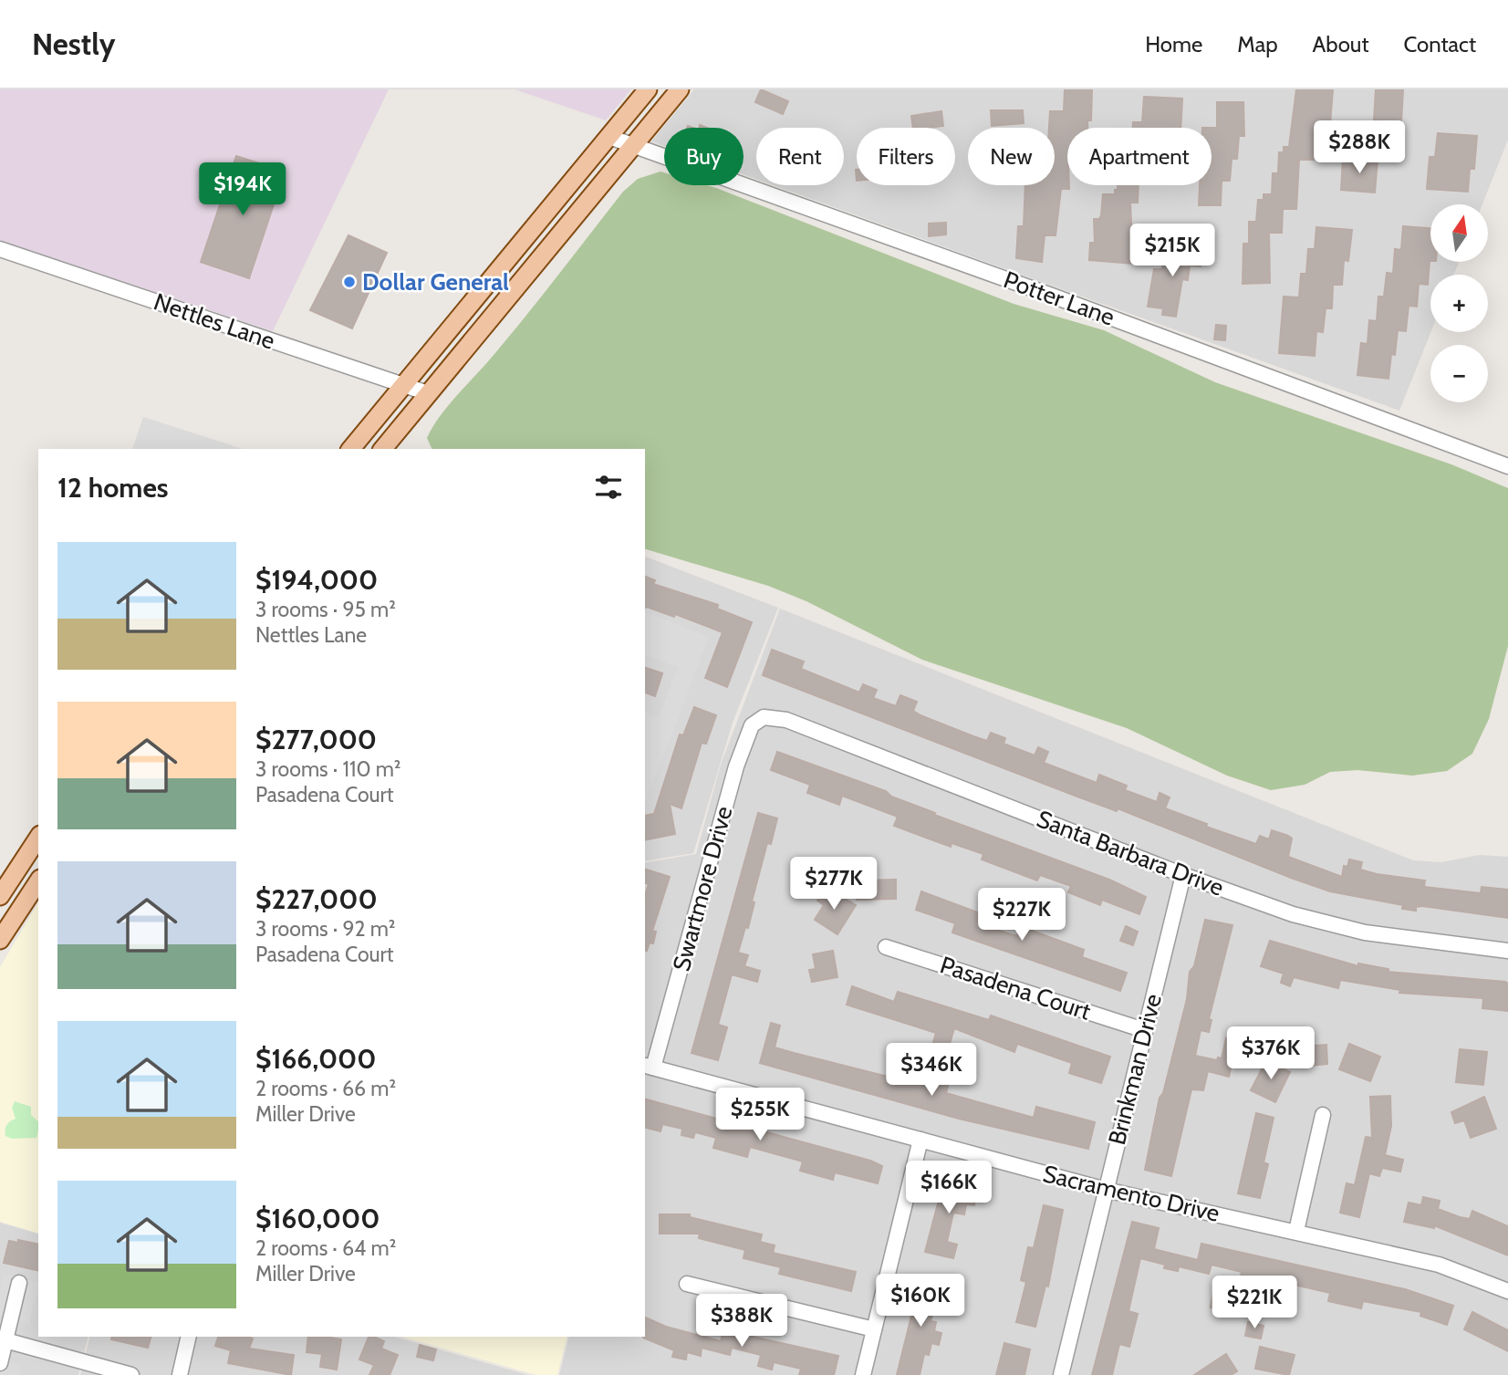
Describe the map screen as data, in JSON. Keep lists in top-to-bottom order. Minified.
{"streets":{"street":["Potter Lane","Nettles Lane","Santa Barbara Drive","Swartmore Drive","Pasadena Court","Brinkman Drive","Sacramento Drive"]},"crossings":[["Santa Barbara Drive","Swartmore Drive"],["Santa Barbara Drive","Brinkman Drive"],["Swartmore Drive","Sacramento Drive"],["Pasadena Court","Brinkman Drive"],["Brinkman Drive","Sacramento Drive"]],"places":["Dollar General"],"north":"top","page":{"header":"Nestly","nav":["Home","Map","About","Contact"],"price":["$288K","$194K","$215K","$277K","$227K","$376K","$346K","$255K","$166K","$160K","$221K","$388K"],"chip":["Buy","Rent","Filters","New","Apartment"],"map_buttons":["+","−"],"heading":"12 homes","list":[{"name":"$194,000","note":"3 rooms · 95 m² · Nettles Lane"},{"name":"$277,000","note":"3 rooms · 110 m² · Pasadena Court"},{"name":"$227,000","note":"3 rooms · 92 m² · Pasadena Court"},{"name":"$166,000","note":"2 rooms · 66 m² · Miller Drive"},{"name":"$160,000","note":"2 rooms · 64 m² · Miller Drive"}]}}
